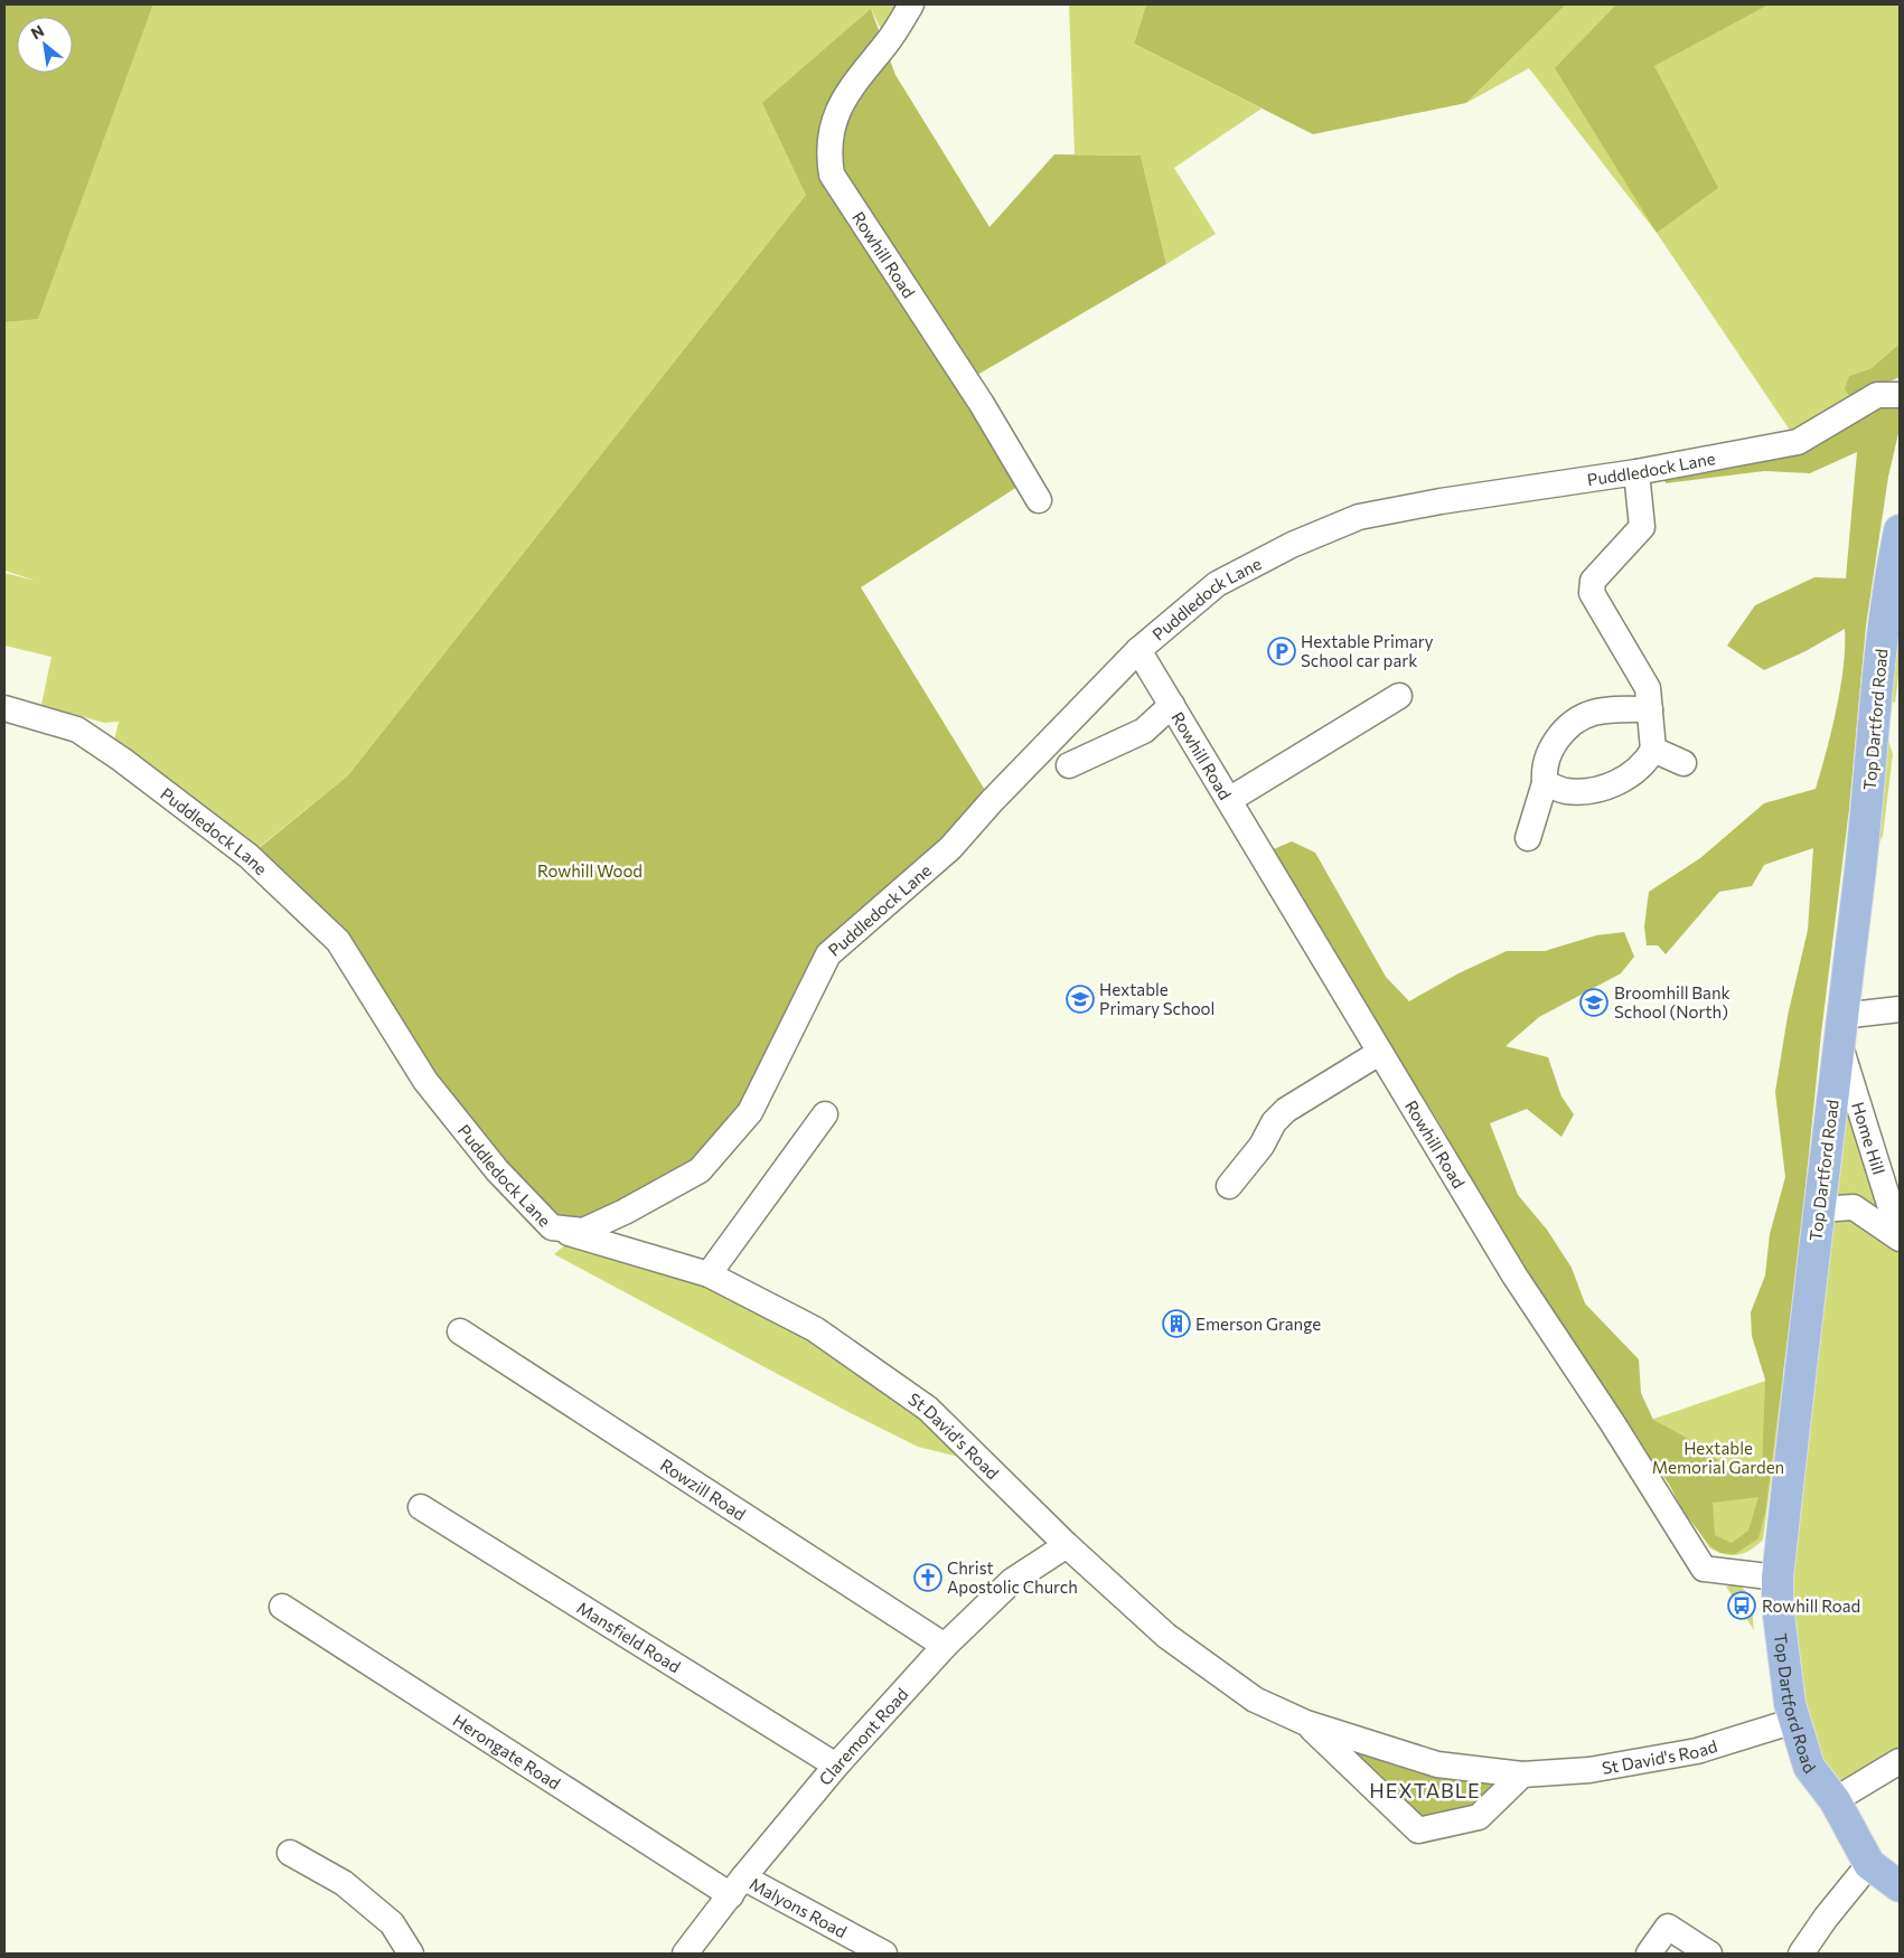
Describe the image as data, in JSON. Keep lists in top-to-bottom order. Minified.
{"streets":{"main road":["Top Dartford Road"],"street":["Rowhill Road","Puddledock Lane","Home Hill","St David's Road","Rowzill Road","Mansfield Road","Claremont Road","Herongate Road","Malyons Road"]},"crossings":[["Rowhill Road","Puddledock Lane"],["Rowhill Road","Top Dartford Road"],["Puddledock Lane","St David's Road"],["Top Dartford Road","Home Hill"],["Top Dartford Road","St David's Road"],["St David's Road","Claremont Road"],["Rowzill Road","Claremont Road"],["Mansfield Road","Claremont Road"],["Claremont Road","Herongate Road"],["Claremont Road","Malyons Road"],["Herongate Road","Malyons Road"]],"districts":["HEXTABLE"],"parks":["Rowhill Wood","Hextable Memorial Garden"],"places":{"parking":["Hextable Primary School car park"],"school or university":["Hextable Primary School","Broomhill Bank School (North)"],"building":["Emerson Grange"],"church":["Christ Apostolic Church"],"bus stop":["Rowhill Road"]},"north":"top left"}
